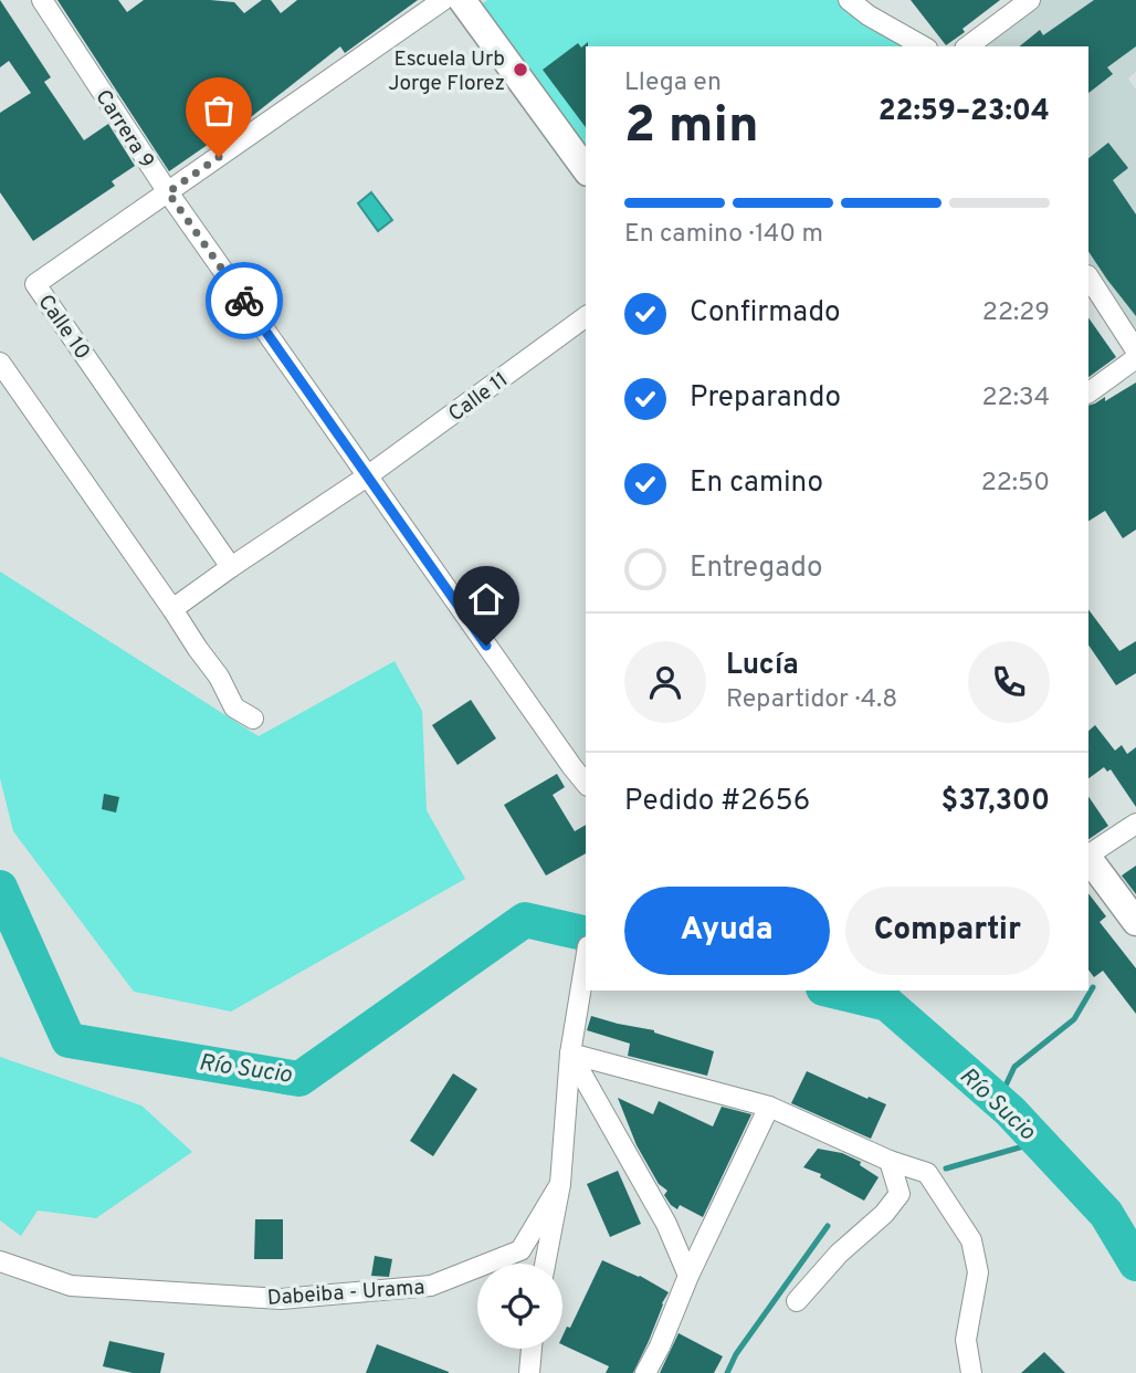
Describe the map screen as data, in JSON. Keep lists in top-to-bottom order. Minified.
{"streets":{"street":["Carrera 9","Calle 10","Calle 11","Dabeiba - Urama"]},"crossings":[["Carrera 9","Calle 10"],["Carrera 9","Calle 11"]],"water":["Río Sucio"],"places":["Escuela Urb Jorge Florez"],"page":{"heading":["2 min","Llega en","22:59–23:04"],"panel":["Lucía","Repartidor · 4.8","Pedido #2656","$37,300"],"bar":"En camino · 140 m","list":[["Confirmado","22:29"],["Preparando","22:34"],["En camino","22:50"],"Entregado"],"buttons":["Ayuda","Compartir"]}}
